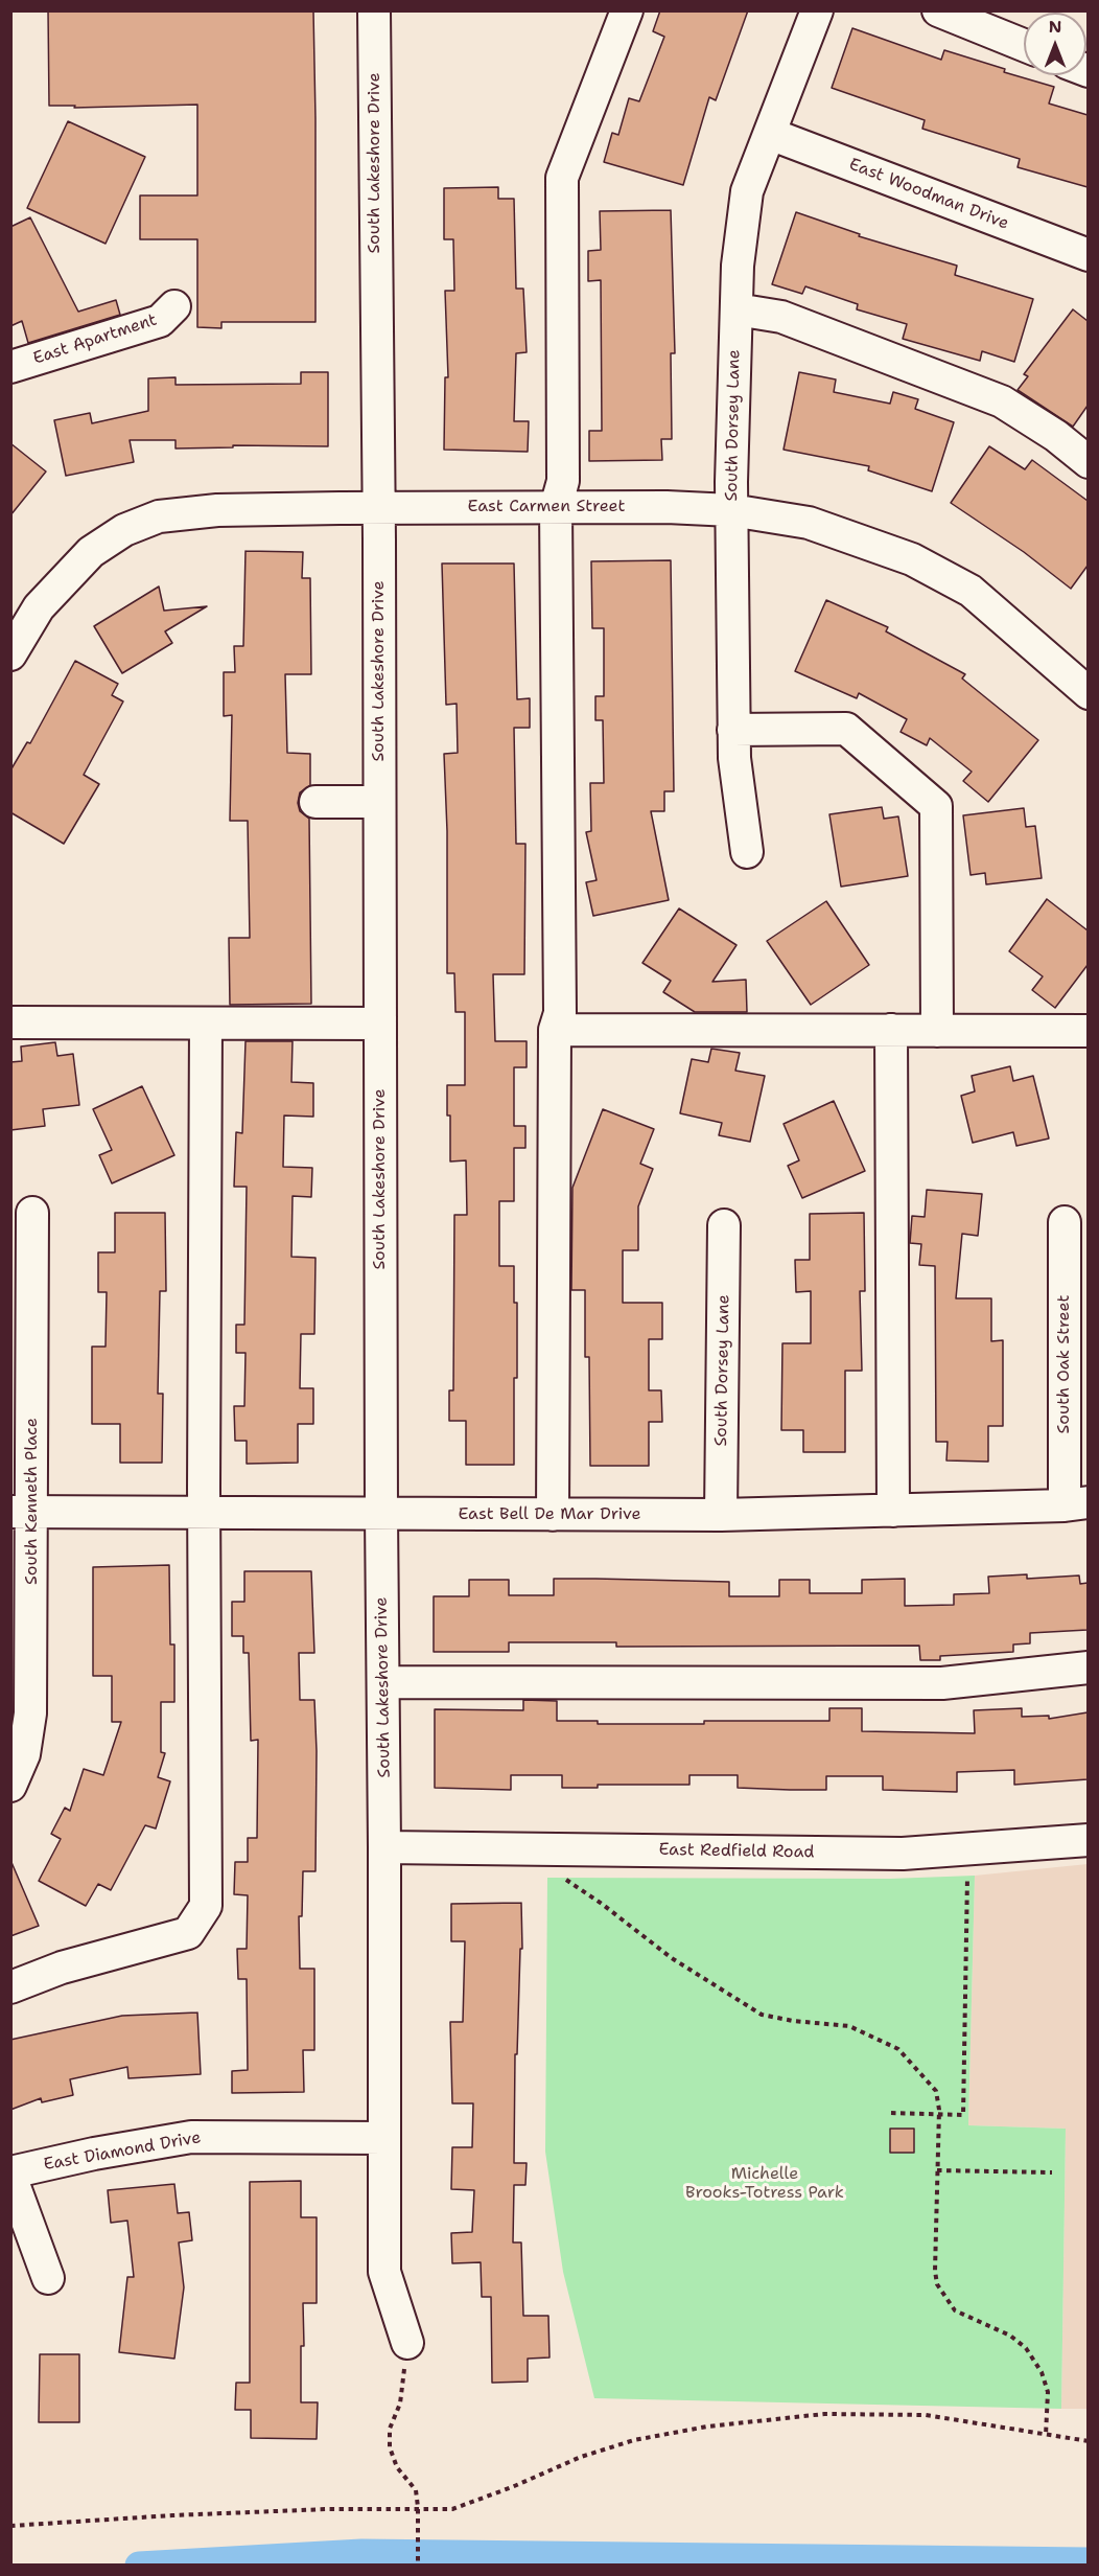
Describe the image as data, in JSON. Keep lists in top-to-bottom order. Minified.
{"streets":{"street":["South Lakeshore Drive","East Woodman Drive","East Apartment","South Dorsey Lane","East Carmen Street","South Oak Street","South Kenneth Place","East Bell De Mar Drive","East Redfield Road","East Diamond Drive"]},"crossings":[["South Lakeshore Drive","East Carmen Street"],["South Lakeshore Drive","East Bell De Mar Drive"],["South Lakeshore Drive","East Redfield Road"],["South Lakeshore Drive","East Diamond Drive"],["East Woodman Drive","South Dorsey Lane"],["South Dorsey Lane","East Carmen Street"],["South Dorsey Lane","East Bell De Mar Drive"],["South Oak Street","East Bell De Mar Drive"],["South Kenneth Place","East Bell De Mar Drive"]],"parks":["Michelle Brooks-Totress Park"],"north":"top"}
